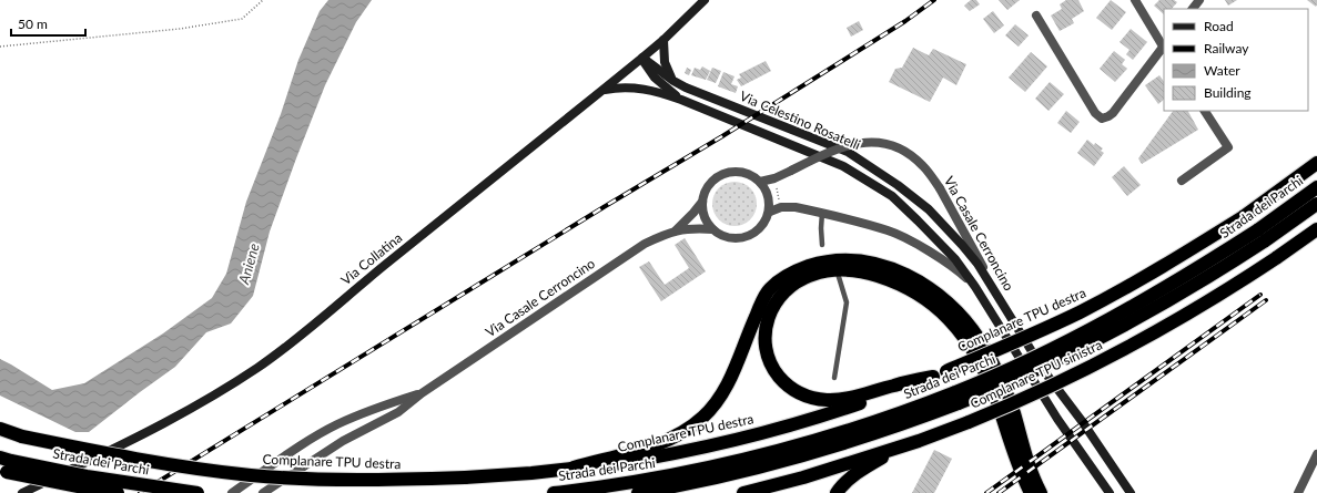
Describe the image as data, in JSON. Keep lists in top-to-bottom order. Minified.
{"streets":{"highway":["Strada dei Parchi","Complanare TPU destra","Complanare TPU sinistra"],"street":["Via Celestino Rosatelli","Via Casale Cerroncino","Via Collatina"]},"crossings":[["Via Celestino Rosatelli","Via Casale Cerroncino"],["Via Celestino Rosatelli","Via Collatina"]],"water":["Aniene"],"legend":["Road","Railway","Water","Building"],"scale_bar":"50 m"}
